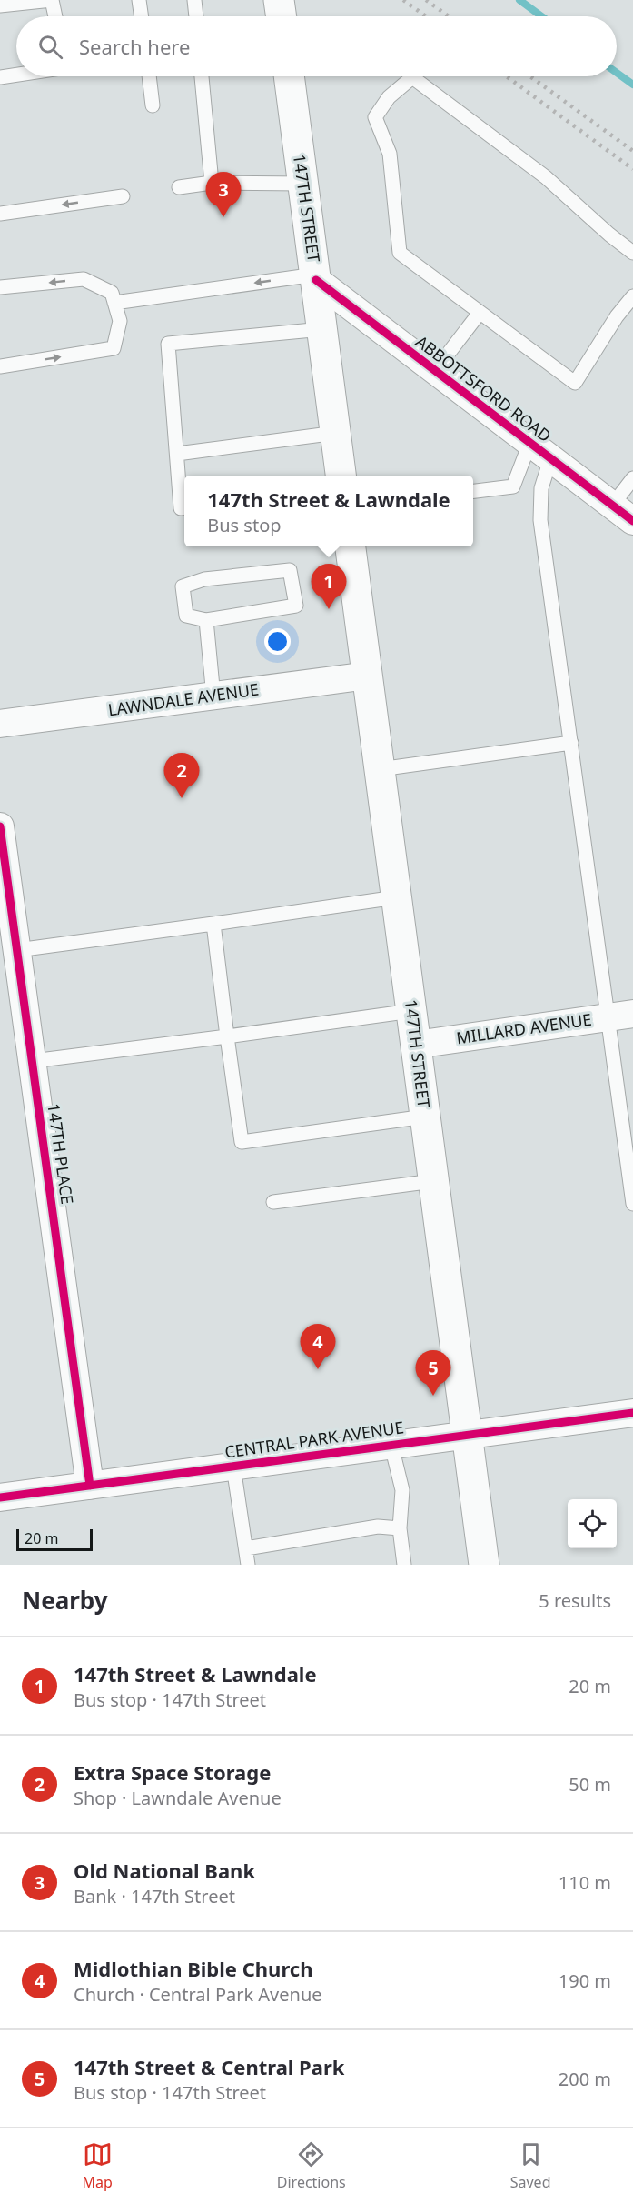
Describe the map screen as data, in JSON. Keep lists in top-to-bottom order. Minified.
{"streets":{"main road":["147TH STREET"],"street":["ABBOTTSFORD ROAD","LAWNDALE AVENUE","MILLARD AVENUE","147TH PLACE","CENTRAL PARK AVENUE"]},"crossings":[["147TH STREET","ABBOTTSFORD ROAD"],["147TH STREET","LAWNDALE AVENUE"],["147TH STREET","MILLARD AVENUE"],["147TH STREET","CENTRAL PARK AVENUE"],["147TH PLACE","CENTRAL PARK AVENUE"]],"scale_bar":"20 m","page":{"search":"Search here","pins":["3","1","2","4","5"],"popup":["147th Street & Lawndale","Bus stop"],"scale":"20 m","heading":["Nearby","5 results"],"list":[{"mark":"1","name":"147th Street & Lawndale","note":"Bus stop · 147th Street","value":"20 m"},{"mark":"2","name":"Extra Space Storage","note":"Shop · Lawndale Avenue","value":"50 m"},{"mark":"3","name":"Old National Bank","note":"Bank · 147th Street","value":"110 m"},{"mark":"4","name":"Midlothian Bible Church","note":"Church · Central Park Avenue","value":"190 m"},{"mark":"5","name":"147th Street & Central Park","note":"Bus stop · 147th Street","value":"200 m"}],"nav":["Map","Directions","Saved"]}}
